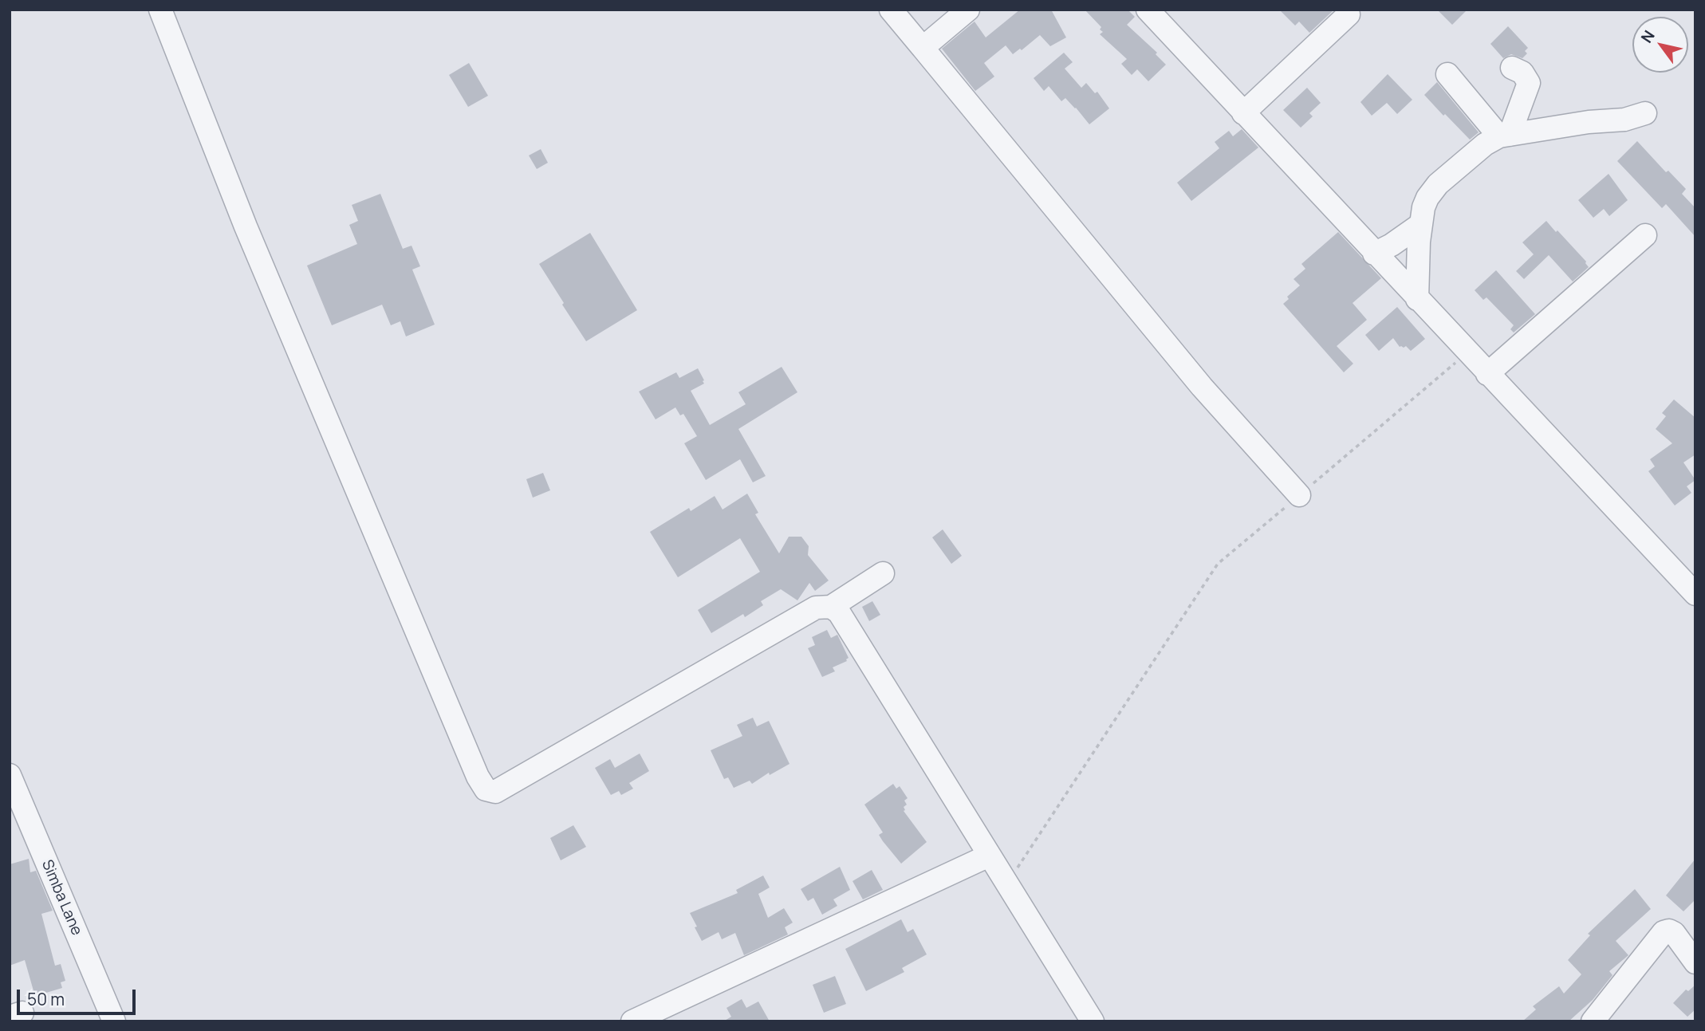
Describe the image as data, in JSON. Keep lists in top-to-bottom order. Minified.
{"streets":{"street":["Simba Lane"]},"scale_bar":"50 m","north":"top left"}
